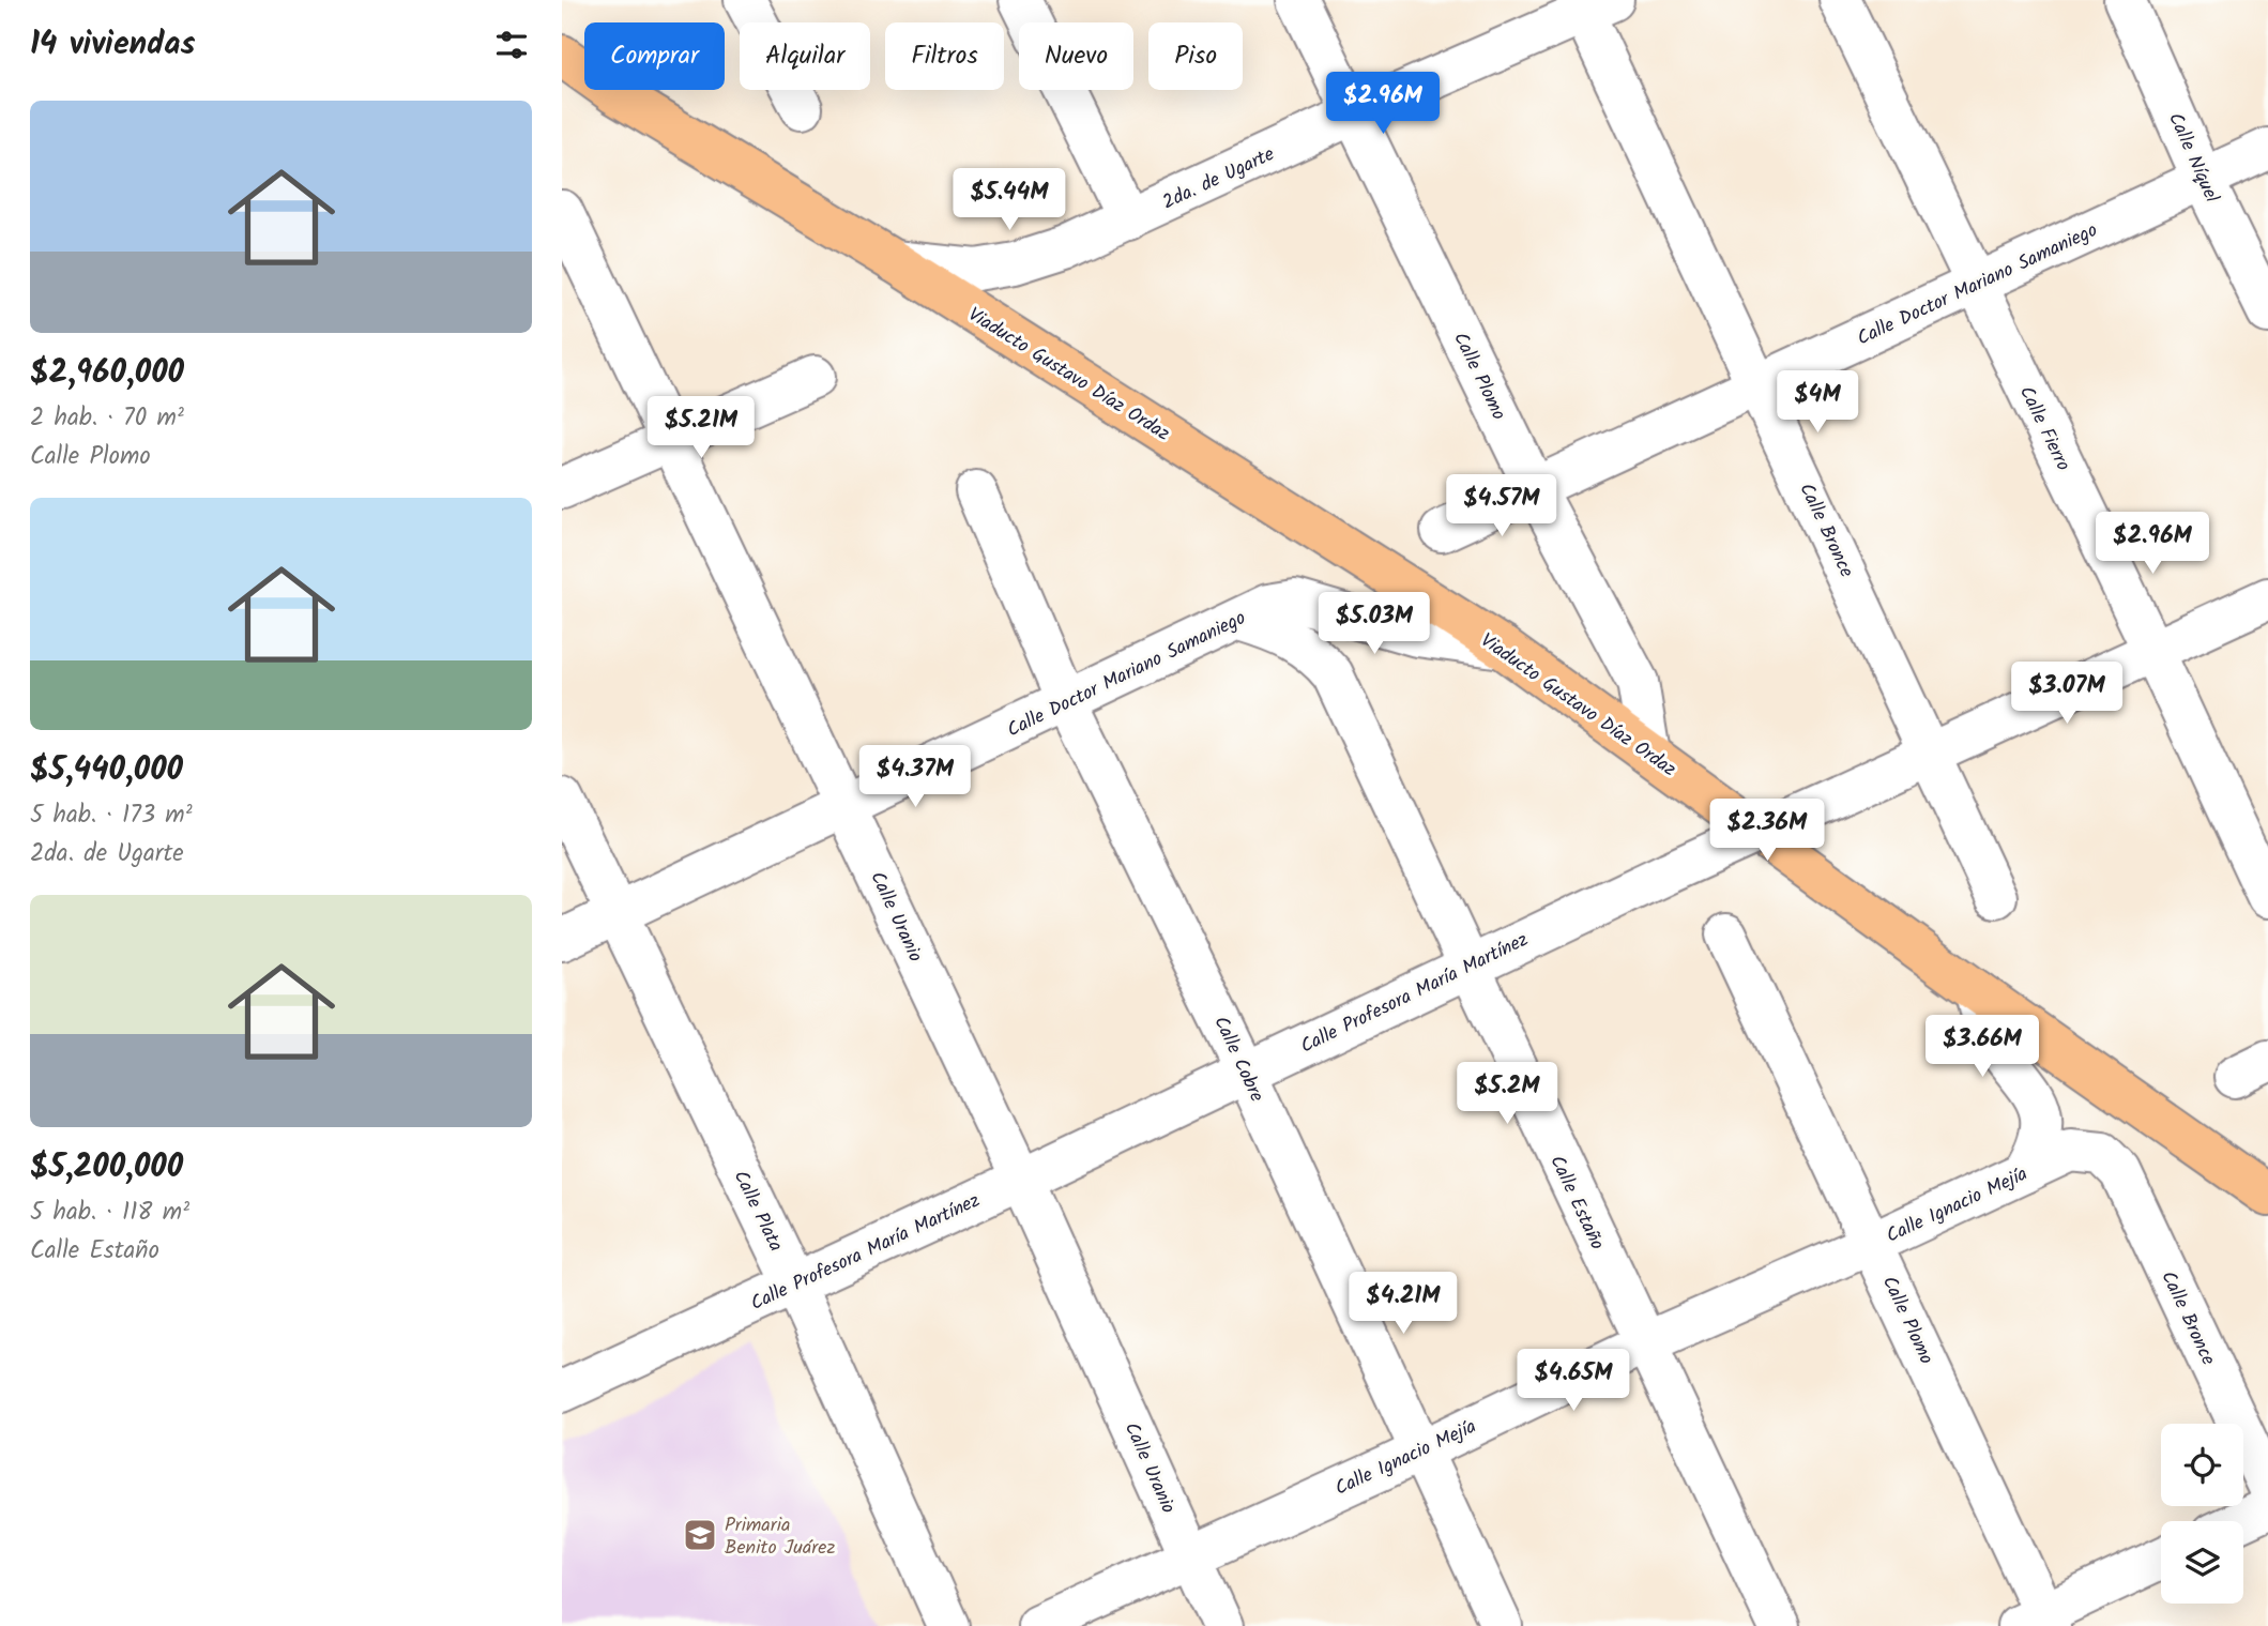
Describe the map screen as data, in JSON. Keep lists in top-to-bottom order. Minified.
{"streets":{"main road":["Viaducto Gustavo Díaz Ordaz"],"street":["Calle Níquel","2da. de Ugarte","Calle Doctor Mariano Samaniego","Calle Plomo","Calle Fierro","Calle Bronce","Calle Uranio","Calle Profesora María Martínez","Calle Cobre","Calle Estaño","Calle Ignacio Mejía","Calle Plata"]},"crossings":[["Calle Níquel","Calle Doctor Mariano Samaniego"],["2da. de Ugarte","Viaducto Gustavo Díaz Ordaz"],["2da. de Ugarte","Calle Plomo"],["2da. de Ugarte","Calle Bronce"],["Calle Doctor Mariano Samaniego","Viaducto Gustavo Díaz Ordaz"],["Calle Doctor Mariano Samaniego","Calle Plomo"],["Calle Doctor Mariano Samaniego","Calle Fierro"],["Calle Doctor Mariano Samaniego","Calle Bronce"],["Calle Doctor Mariano Samaniego","Calle Uranio"],["Calle Doctor Mariano Samaniego","Calle Cobre"],["Calle Doctor Mariano Samaniego","Calle Estaño"],["Calle Doctor Mariano Samaniego","Calle Plata"],["Viaducto Gustavo Díaz Ordaz","Calle Plomo"],["Calle Plomo","Calle Ignacio Mejía"],["Calle Fierro","Calle Profesora María Martínez"],["Calle Bronce","Calle Profesora María Martínez"],["Calle Bronce","Calle Ignacio Mejía"],["Calle Uranio","Calle Profesora María Martínez"],["Calle Uranio","Calle Ignacio Mejía"],["Calle Profesora María Martínez","Calle Cobre"],["Calle Profesora María Martínez","Calle Estaño"],["Calle Profesora María Martínez","Calle Plata"],["Calle Cobre","Calle Ignacio Mejía"],["Calle Estaño","Calle Ignacio Mejía"]],"places":{"school or university":["Primaria Benito Juárez"]},"page":{"heading":"14 viviendas","chip":["Comprar","Alquilar","Filtros","Nuevo","Piso"],"price":["$2.96M","$5.44M","$4M","$5.21M","$4.57M","$2.96M","$5.03M","$3.07M","$4.37M","$2.36M","$3.66M","$5.2M","$4.21M","$4.65M"],"list":[{"name":"$2,960,000","note":"2 hab. · 70 m² · Calle Plomo"},{"name":"$5,440,000","note":"5 hab. · 173 m² · 2da. de Ugarte"},{"name":"$5,200,000","note":"5 hab. · 118 m² · Calle Estaño"}]}}
